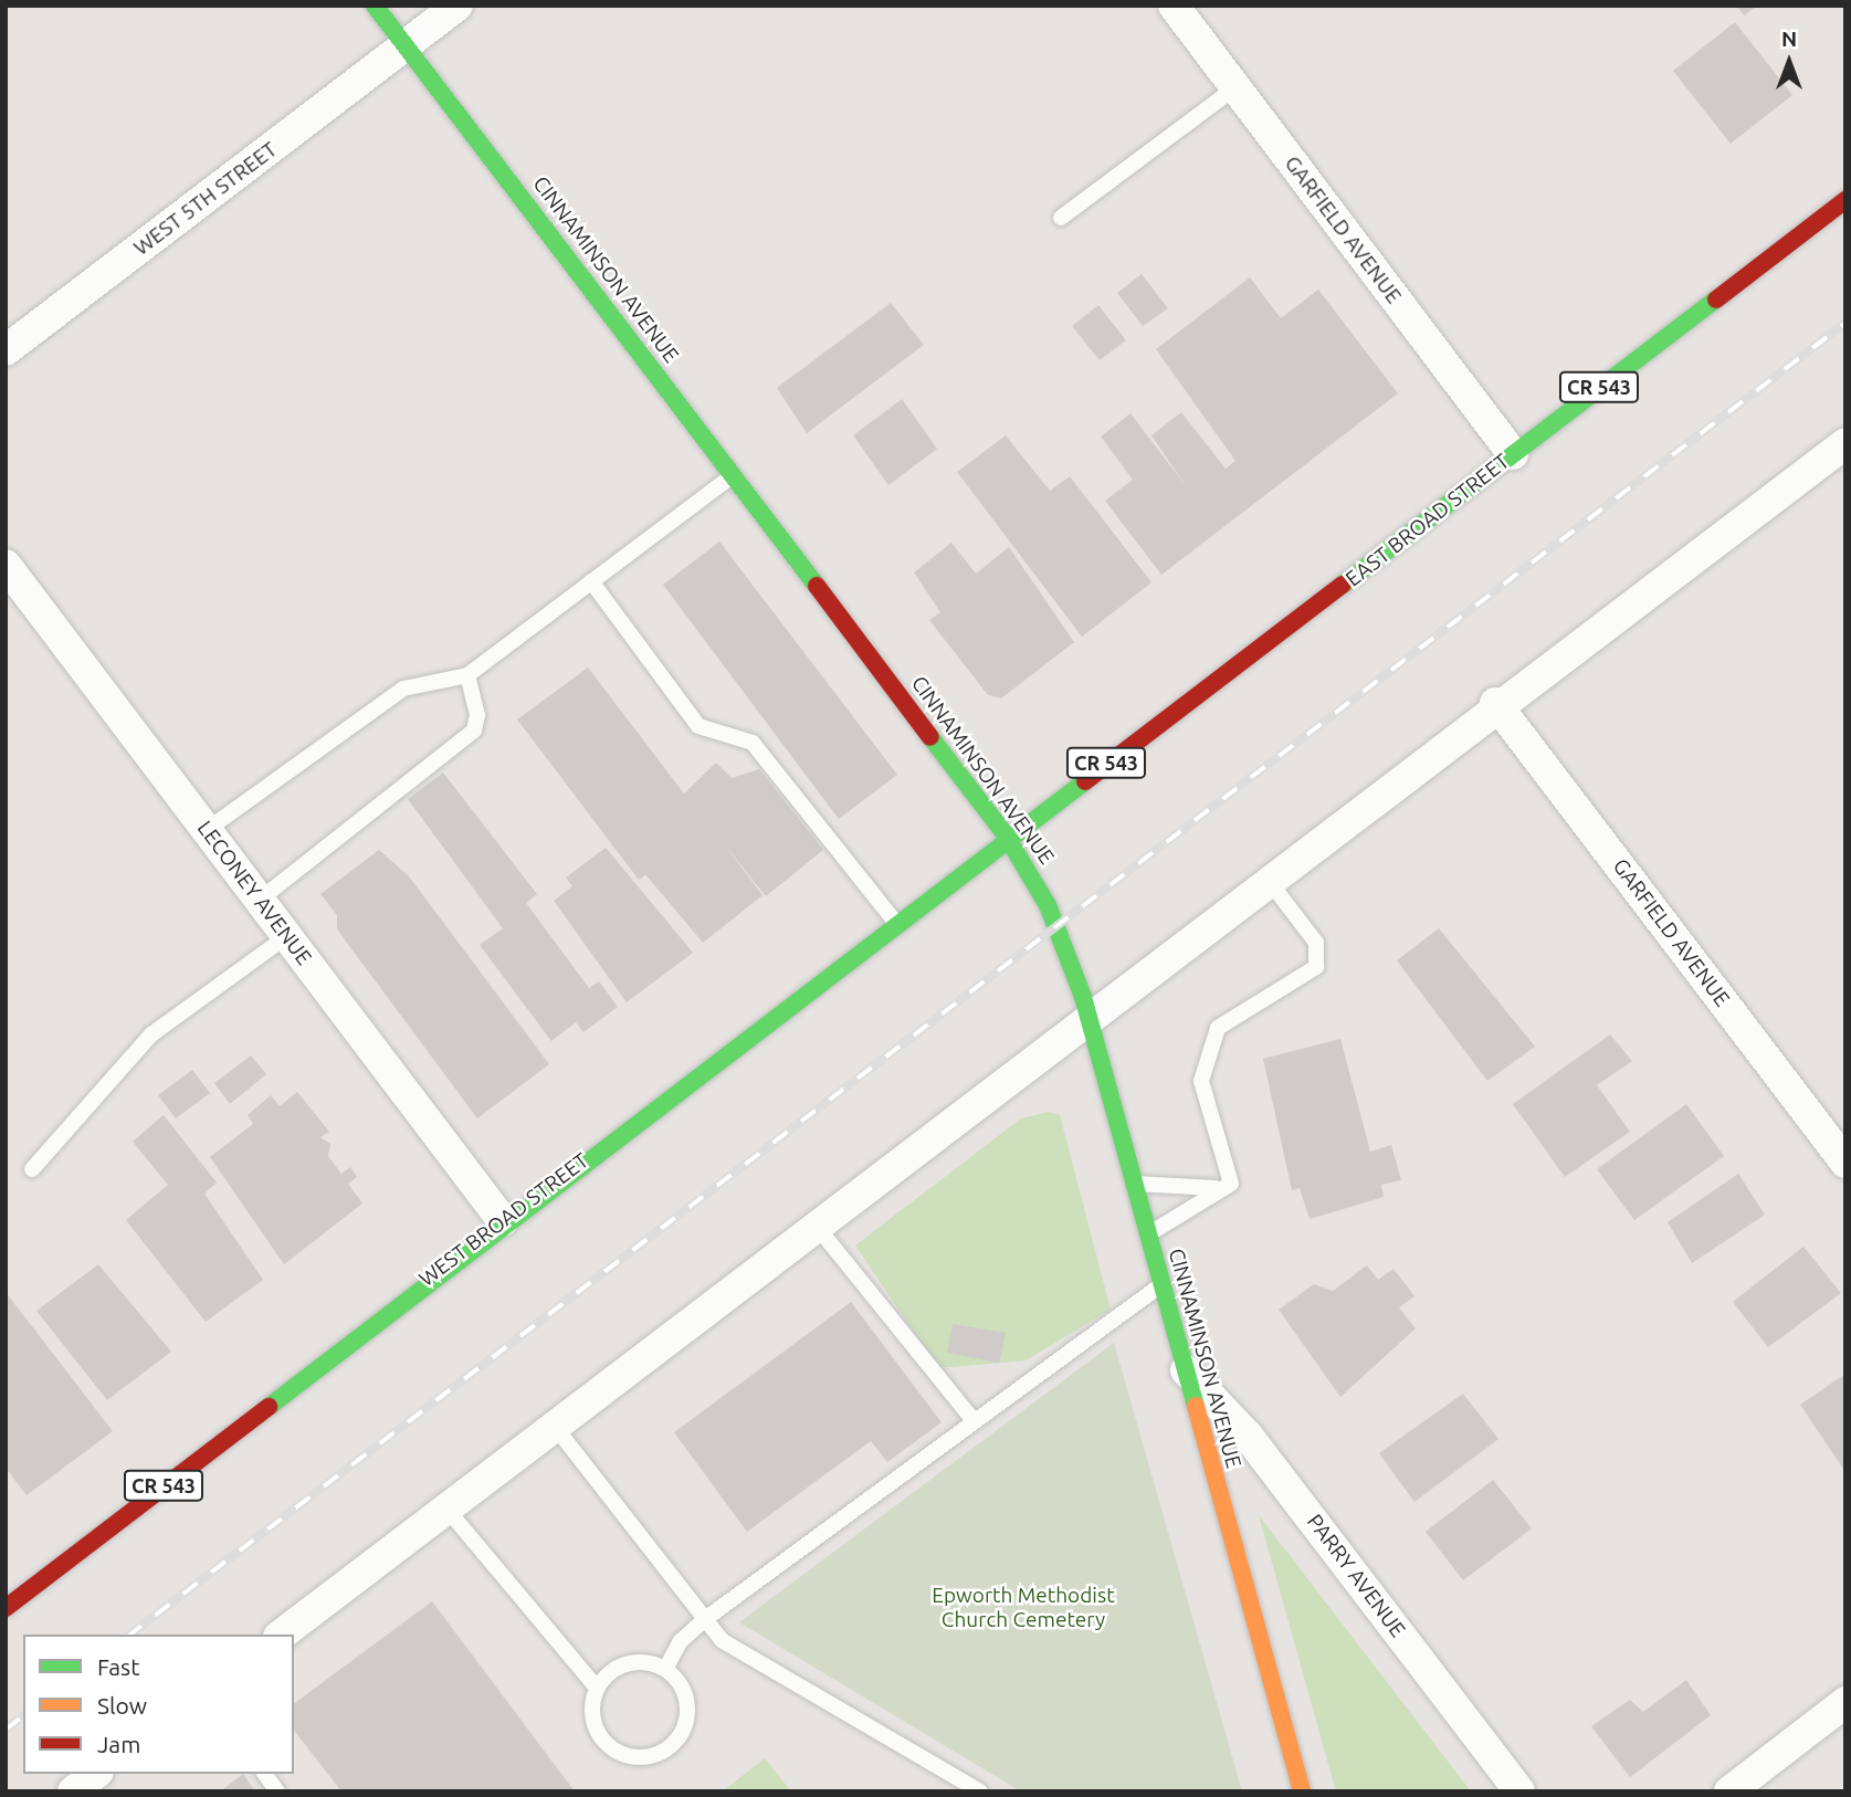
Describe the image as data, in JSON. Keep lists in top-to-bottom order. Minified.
{"streets":{"main road":["CINNAMINSON AVENUE","CR 543","EAST BROAD STREET","WEST BROAD STREET"],"street":["WEST 5TH STREET","GARFIELD AVENUE","LECONEY AVENUE","PARRY AVENUE"]},"crossings":[["WEST 5TH STREET","CINNAMINSON AVENUE"],["GARFIELD AVENUE","EAST BROAD STREET"],["CINNAMINSON AVENUE","EAST BROAD STREET"],["CINNAMINSON AVENUE","WEST BROAD STREET"],["CINNAMINSON AVENUE","PARRY AVENUE"],["EAST BROAD STREET","WEST BROAD STREET"],["LECONEY AVENUE","WEST BROAD STREET"]],"parks":["Epworth Methodist Church Cemetery"],"legend":["Fast","Slow","Jam"],"north":"top"}
